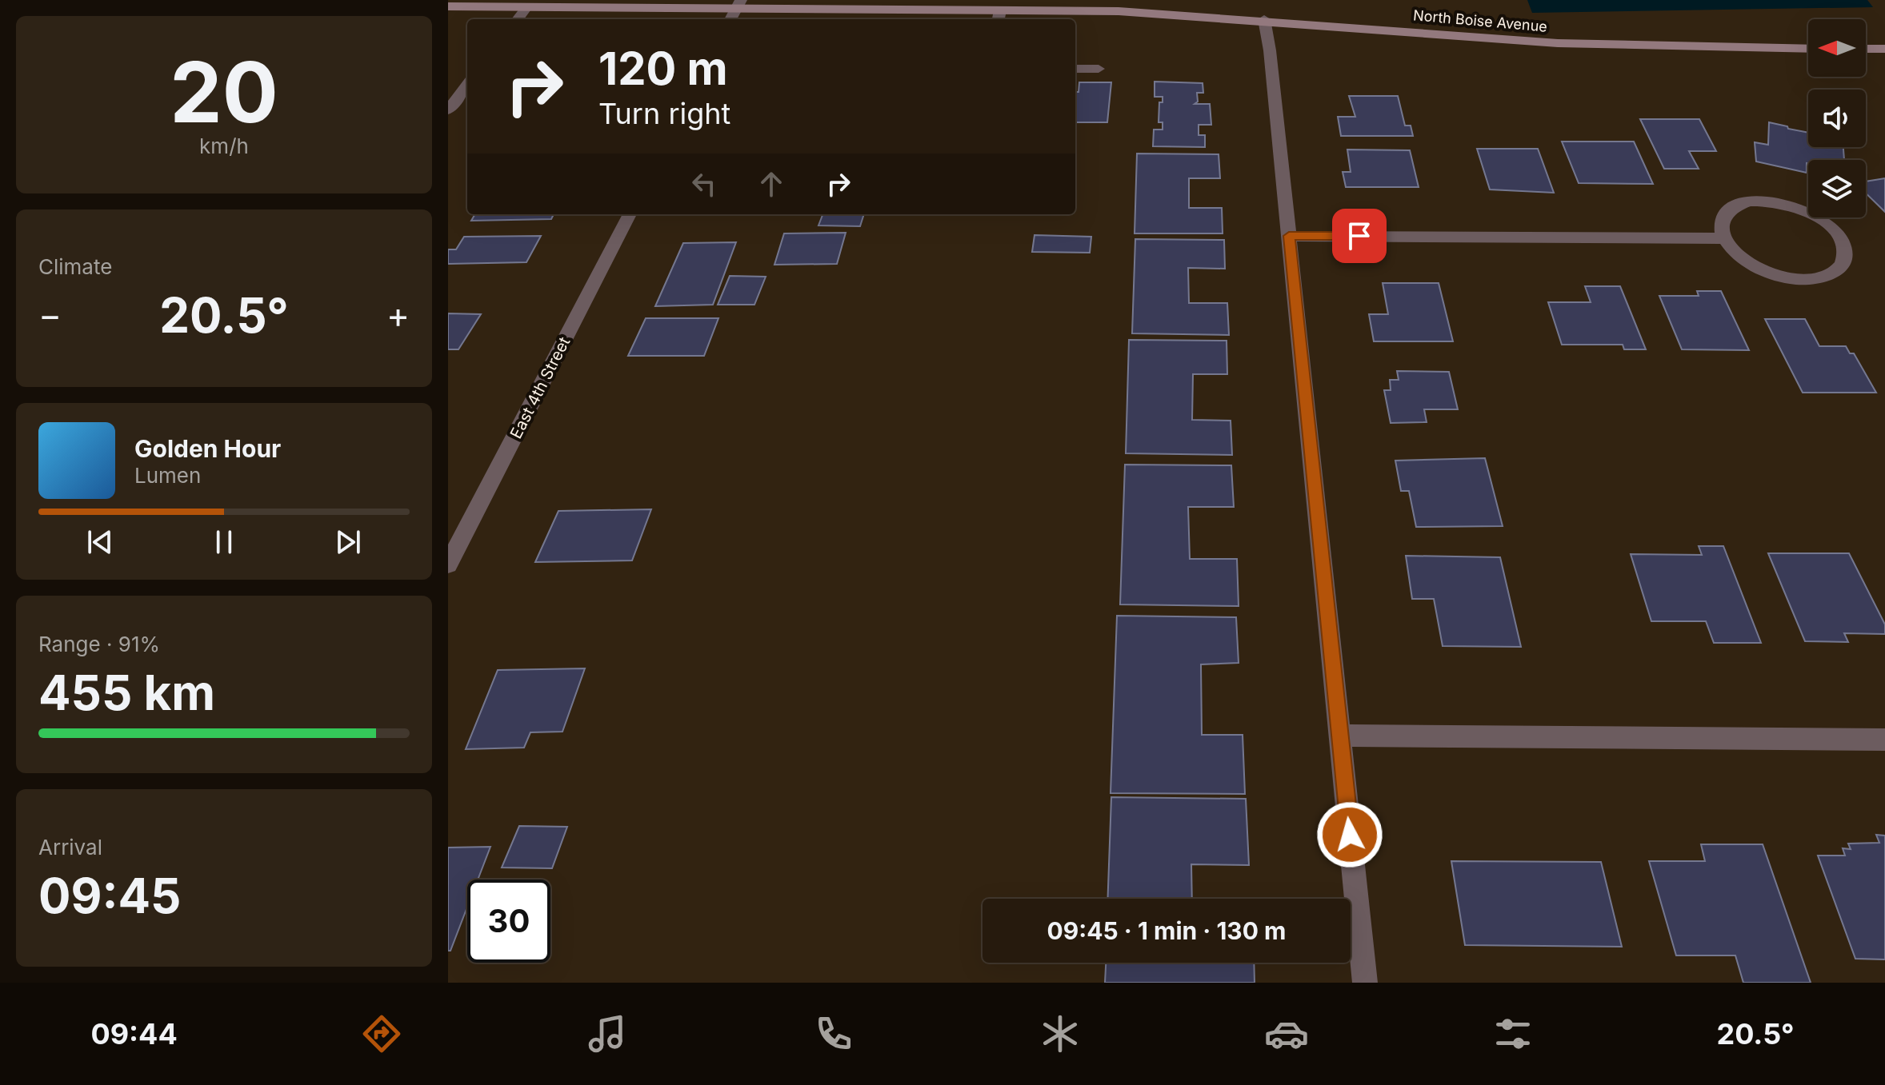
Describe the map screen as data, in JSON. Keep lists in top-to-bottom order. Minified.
{"streets":{"street":["North Boise Avenue","East 4th Street"]},"north":"left","page":{"tile":[["20","km/h"],"Climate",["Range · 91%","455 km"],["Arrival","09:45"]],"turn":["120 m","Turn right"],"heat":["−","20.5°","+"],"song":["Golden Hour","Lumen"],"limit":"30","trip":"09:45 · 1 min · 130 m","tabs":["09:44","20.5°"]}}
